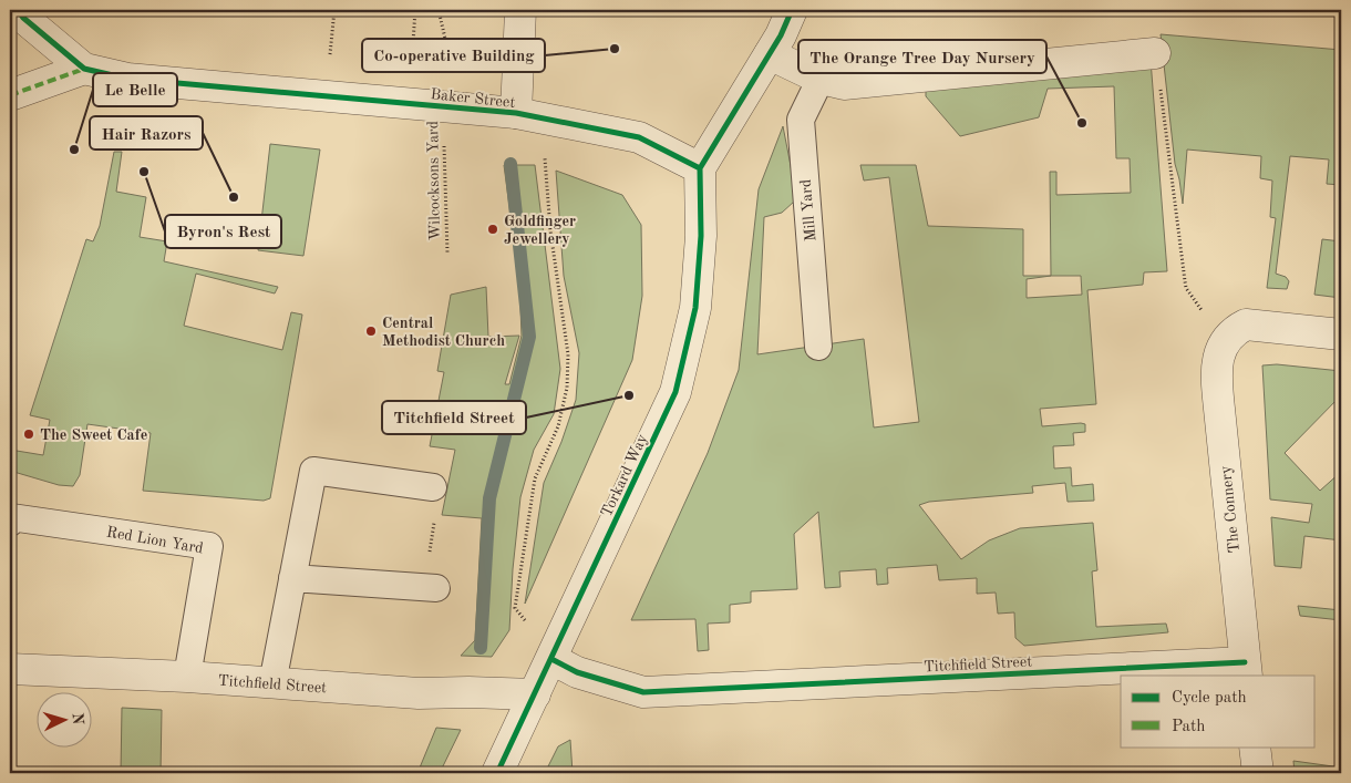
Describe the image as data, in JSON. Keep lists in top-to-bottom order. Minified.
{"streets":{"street":["Baker Street","Torkard Way","The Connery","Titchfield Street"],"lane":["Mill Yard","Red Lion Yard"],"path":["Wilcocksons Yard"]},"crossings":[["Baker Street","Wilcocksons Yard"],["Baker Street","Torkard Way"],["Torkard Way","Titchfield Street"],["The Connery","Titchfield Street"],["Red Lion Yard","Titchfield Street"]],"places":["Co-operative Building","The Orange Tree Day Nursery","Le Belle","Byron's Rest","Hair Razors","Goldfinger Jewellery","Central Methodist Church","Titchfield Street","The Sweet Cafe"],"legend":["Cycle path","Path"],"north":"right"}
